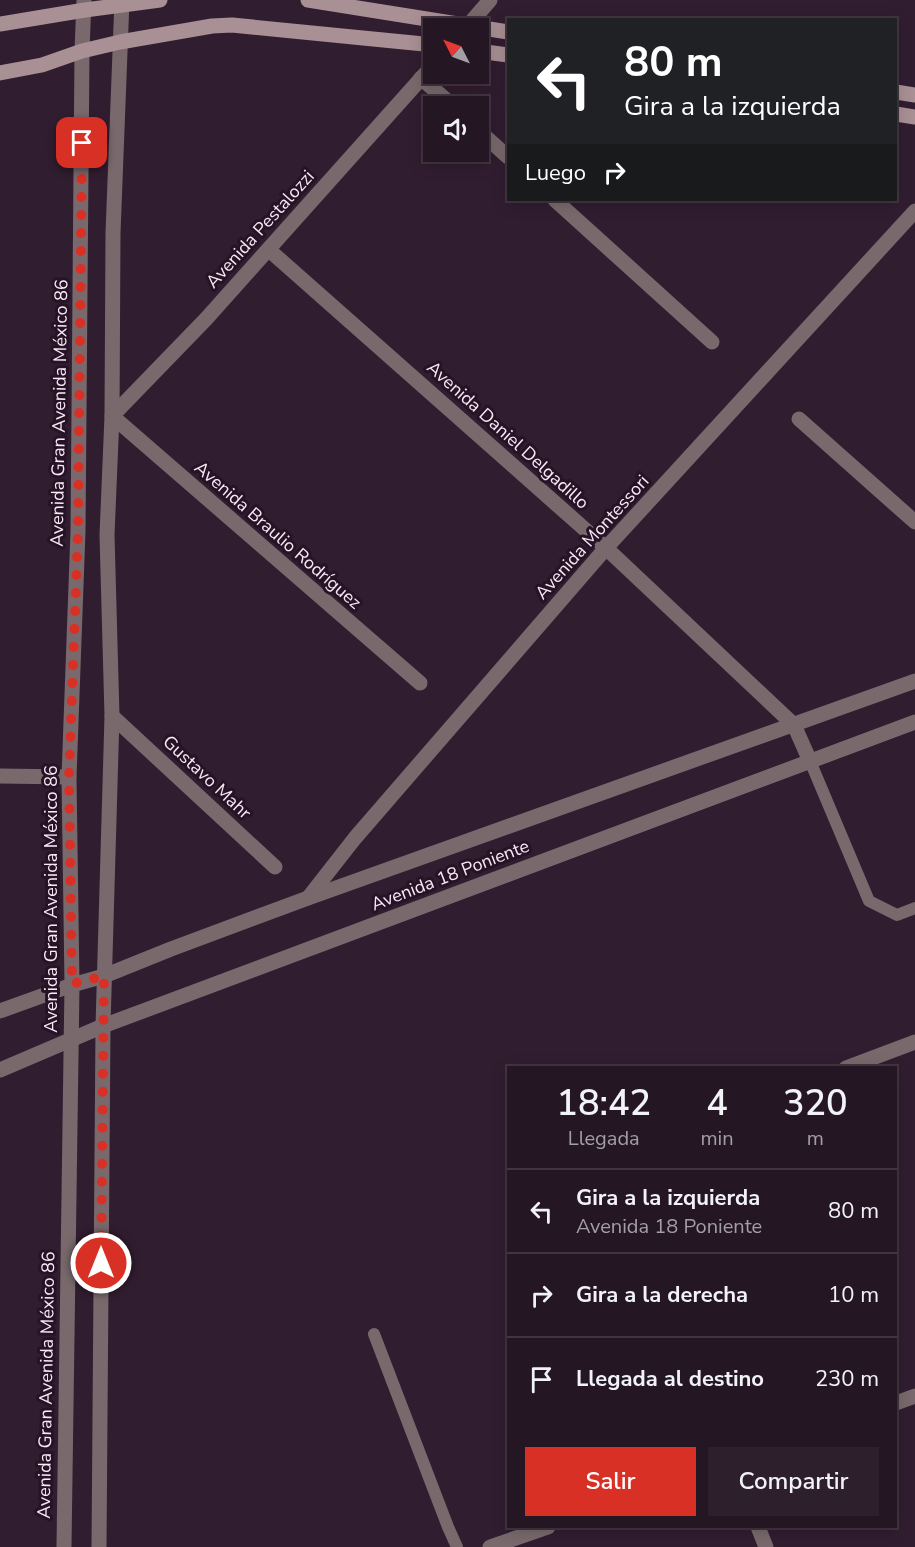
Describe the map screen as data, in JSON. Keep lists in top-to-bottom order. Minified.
{"streets":{"street":["Avenida Pestalozzi","Avenida Gran Avenida México 86","Avenida Daniel Delgadillo","Avenida Braulio Rodríguez","Avenida Montessori","Gustavo Mahr","Avenida 18 Poniente"]},"crossings":[["Avenida Pestalozzi","Avenida Daniel Delgadillo"],["Avenida Pestalozzi","Avenida Braulio Rodríguez"],["Avenida Gran Avenida México 86","Avenida 18 Poniente"],["Avenida Daniel Delgadillo","Avenida Montessori"],["Avenida Daniel Delgadillo","Avenida 18 Poniente"],["Avenida Montessori","Avenida 18 Poniente"]],"north":"top left","page":{"turn":["80 m","Gira a la izquierda"],"then":"Luego","eta":["18:42","Llegada","4","min","320","m"],"list":[{"name":"Gira a la izquierda","note":"Avenida 18 Poniente","value":"80 m"},{"name":"Gira a la derecha","value":"10 m"},{"name":"Llegada al destino","value":"230 m"}],"buttons":["Salir","Compartir"]}}
